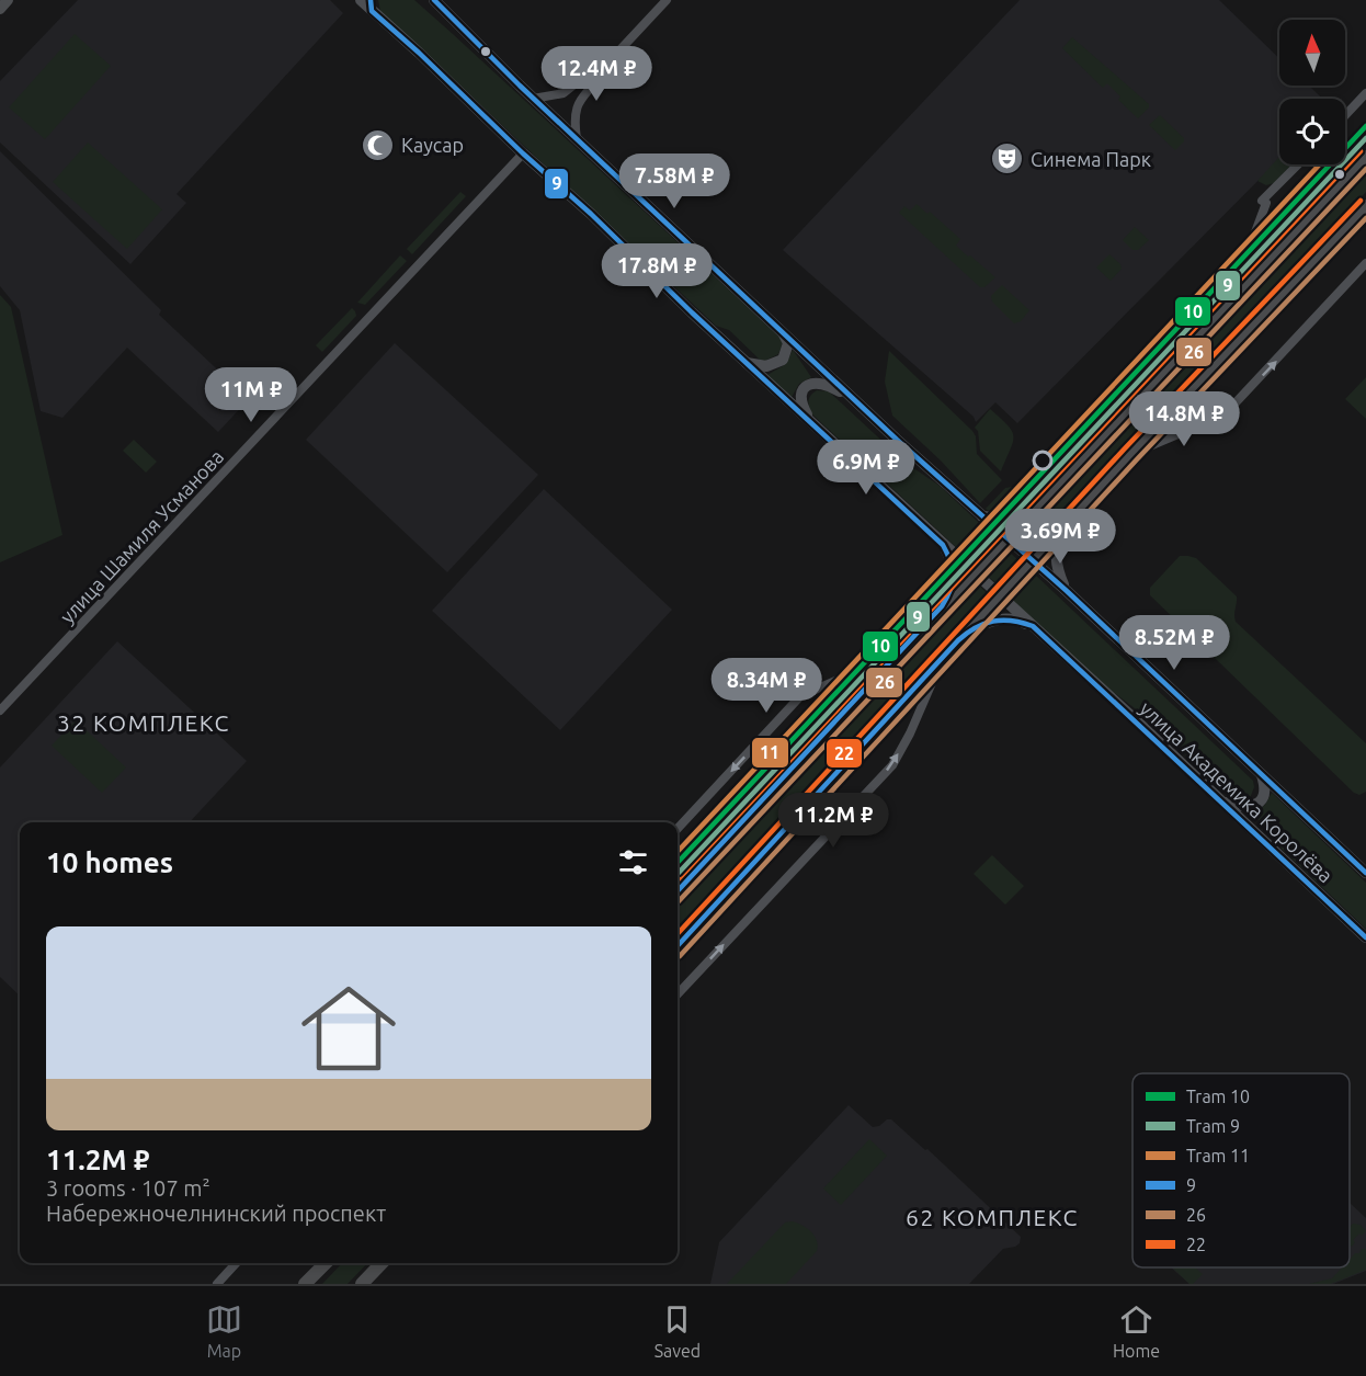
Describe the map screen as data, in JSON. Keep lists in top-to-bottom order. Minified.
{"streets":{"street":["улица Шамиля Усманова","улица Академика Королёва"]},"crossings":[["улица Шамиля Усманова","улица Академика Королёва"]],"districts":["32 КОМПЛЕКС","62 КОМПЛЕКС"],"places":{"mosque":["Каусар"],"theatre":["Синема Парк"]},"lines":["transit line 9","tram line 10","tram line 9","transit line 22","tram line 11","transit line 26"],"legend":["Tram 10","Tram 9","Tram 11","9","26","22"],"north":"top","page":{"price":["12.4M ₽","7.58M ₽","17.8M ₽","11M ₽","14.8M ₽","6.9M ₽","3.69M ₽","8.52M ₽","8.34M ₽","11.2M ₽"],"heading":"10 homes","list":[{"name":"11.2M ₽","note":"3 rooms · 107 m² · Набережночелнинский проспект"}],"tabs":["Map","Saved","Home"]}}
